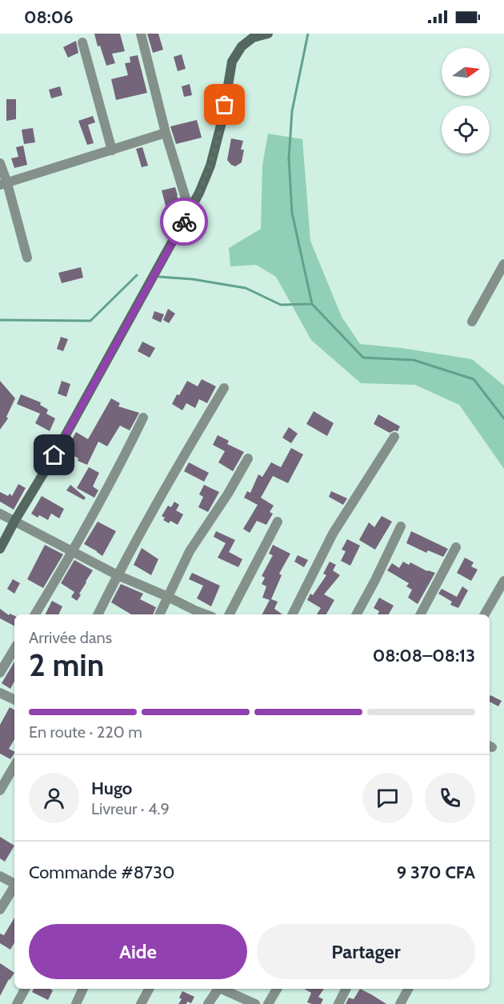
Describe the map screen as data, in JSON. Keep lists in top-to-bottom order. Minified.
{"north":"right","page":{"status":"08:06","heading":["2 min","Arrivée dans","08:08–08:13"],"panel":["Hugo","Livreur · 4.9","Commande #8730","9 370 CFA"],"bar":"En route · 220 m","buttons":["Aide","Partager"]}}
